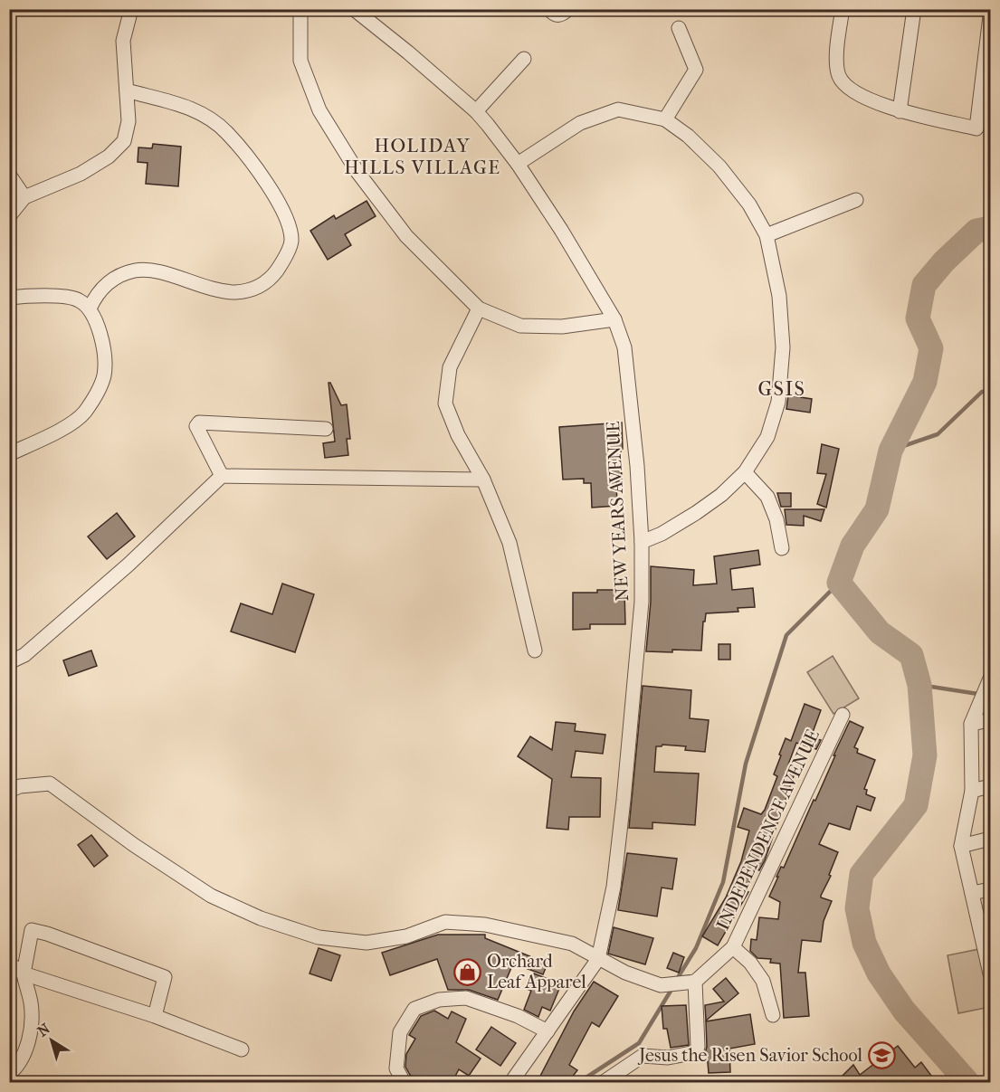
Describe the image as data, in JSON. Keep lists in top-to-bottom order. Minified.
{"streets":{"street":["NEW YEARS AVENUE","INDEPENDENCE AVENUE"]},"districts":["HOLIDAY HILLS VILLAGE","GSIS"],"places":{"shop":["Orchard Leaf Apparel"],"school or university":["Jesus the Risen Savior School"]},"north":"top left"}
